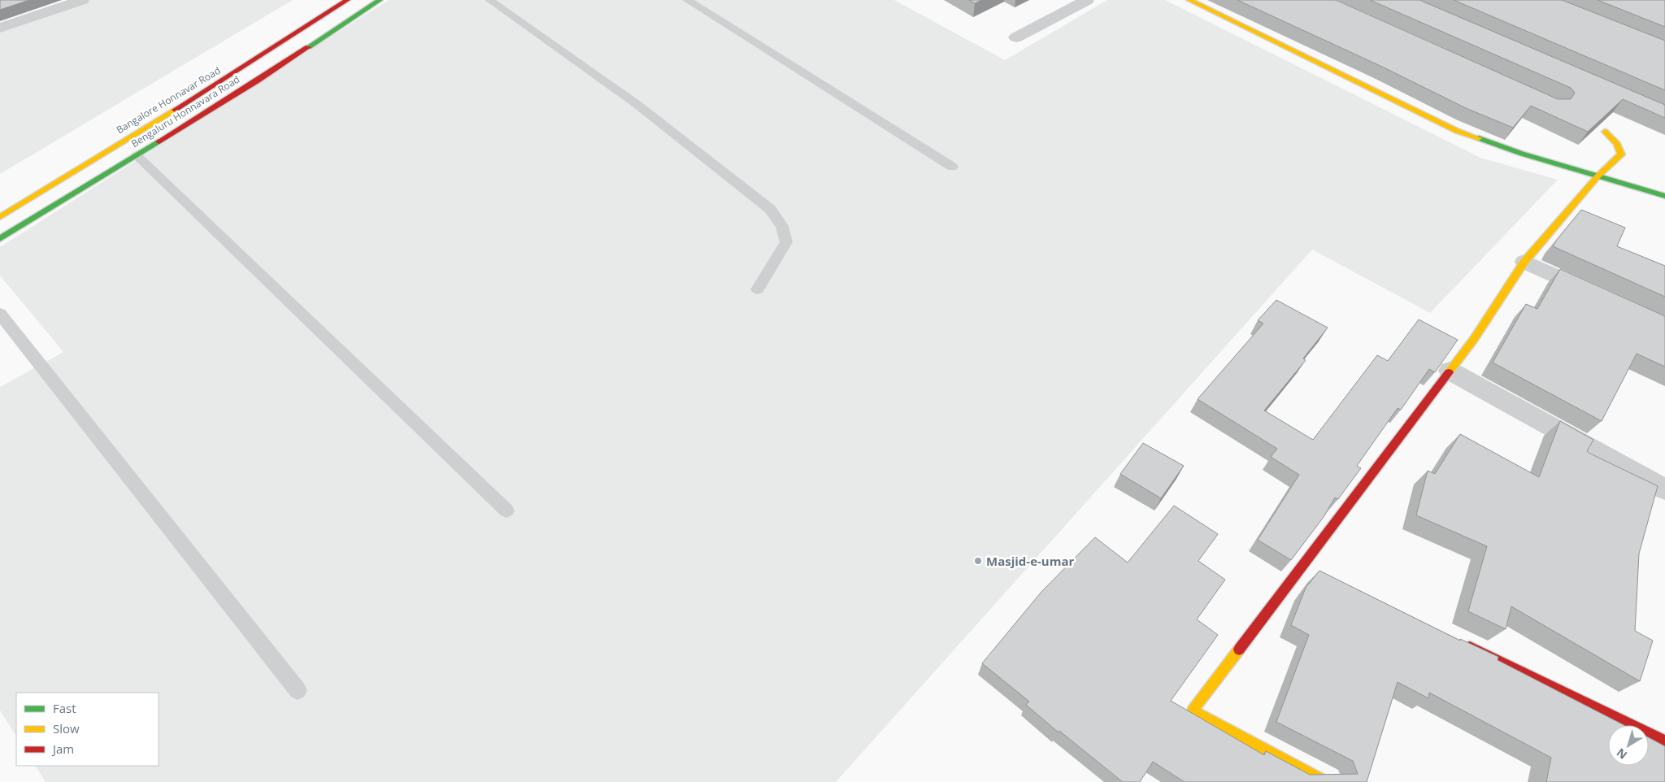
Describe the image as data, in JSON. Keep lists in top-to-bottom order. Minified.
{"streets":{"street":["Bangalore Honnavar Road","Bengaluru Honnavara Road"]},"places":["Masjid-e-umar"],"legend":["Fast","Slow","Jam"],"north":"bottom left"}
